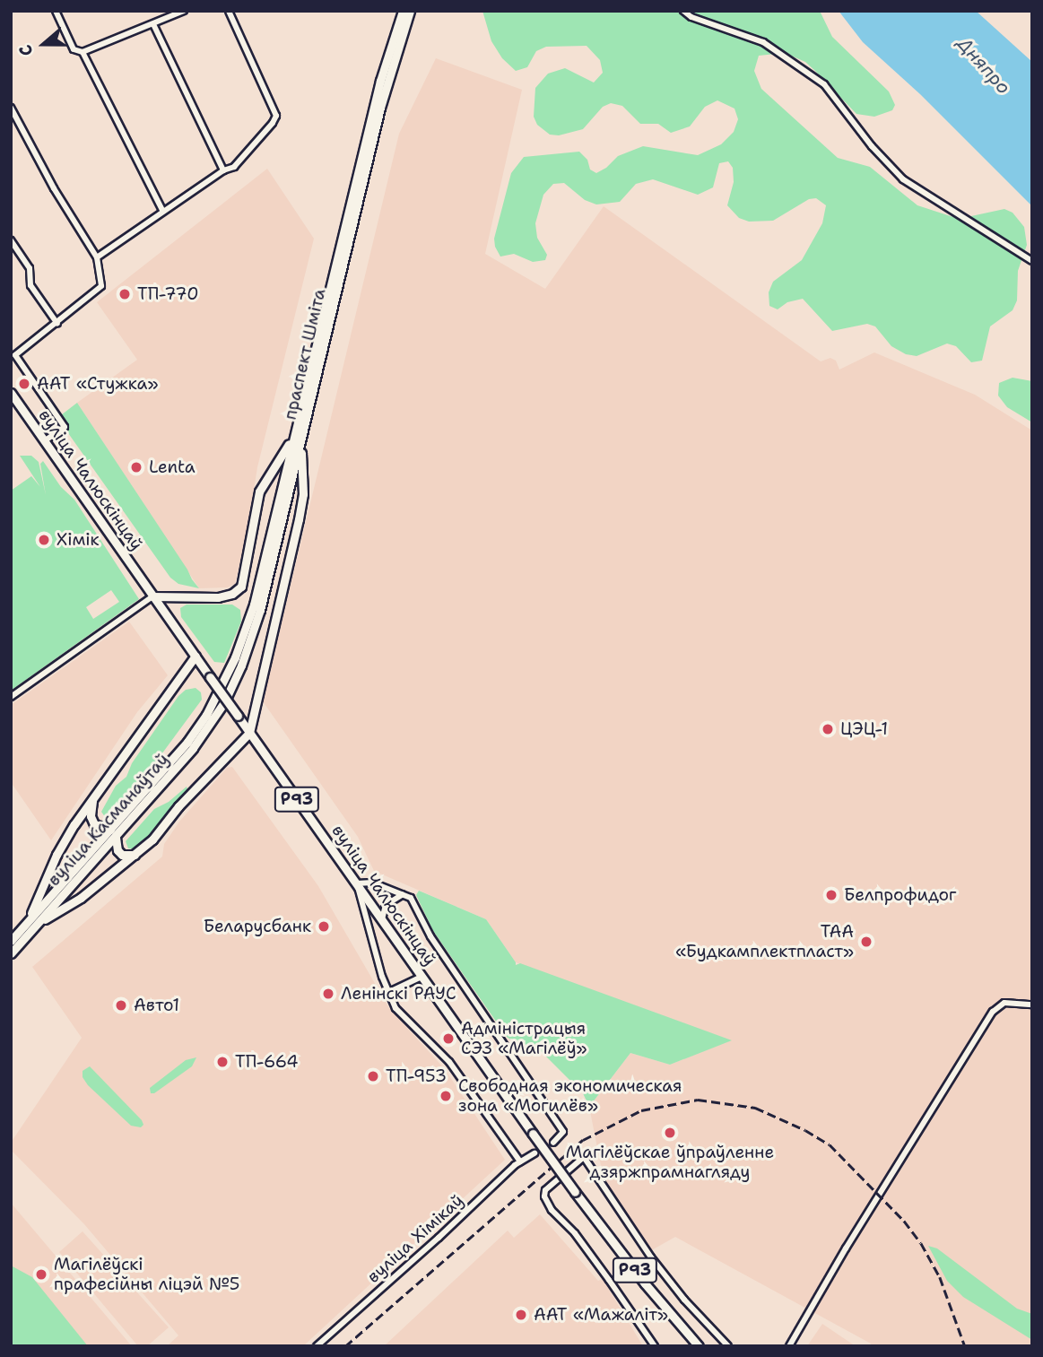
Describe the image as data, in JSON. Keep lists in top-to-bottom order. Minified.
{"streets":{"main road":["праспект Шміта","вуліца Чалюскінцаў","Р93","вуліца Касманаўтаў"],"street":["вуліца Хімікаў"]},"crossings":[["праспект Шміта","вуліца Касманаўтаў"]],"water":["Дняпро"],"places":["ТП-770","ААТ «Стужка»","Lenta","Хімік","ЦЭЦ-1","Белпрофидог","Беларусбанк","ТАА «Будкамплектпласт»","Ленінскі РАУС","Авто1","Адміністрацыя СЭЗ «Магілёў»","ТП-664","ТП-953","Свободная экономическая зона «Могилёв»","Магілёўскае ўпраўленне дзяржпрамнагляду","Магілёўскі прафесійны ліцэй №5","ААТ «Мажаліт»"],"north":"left"}
